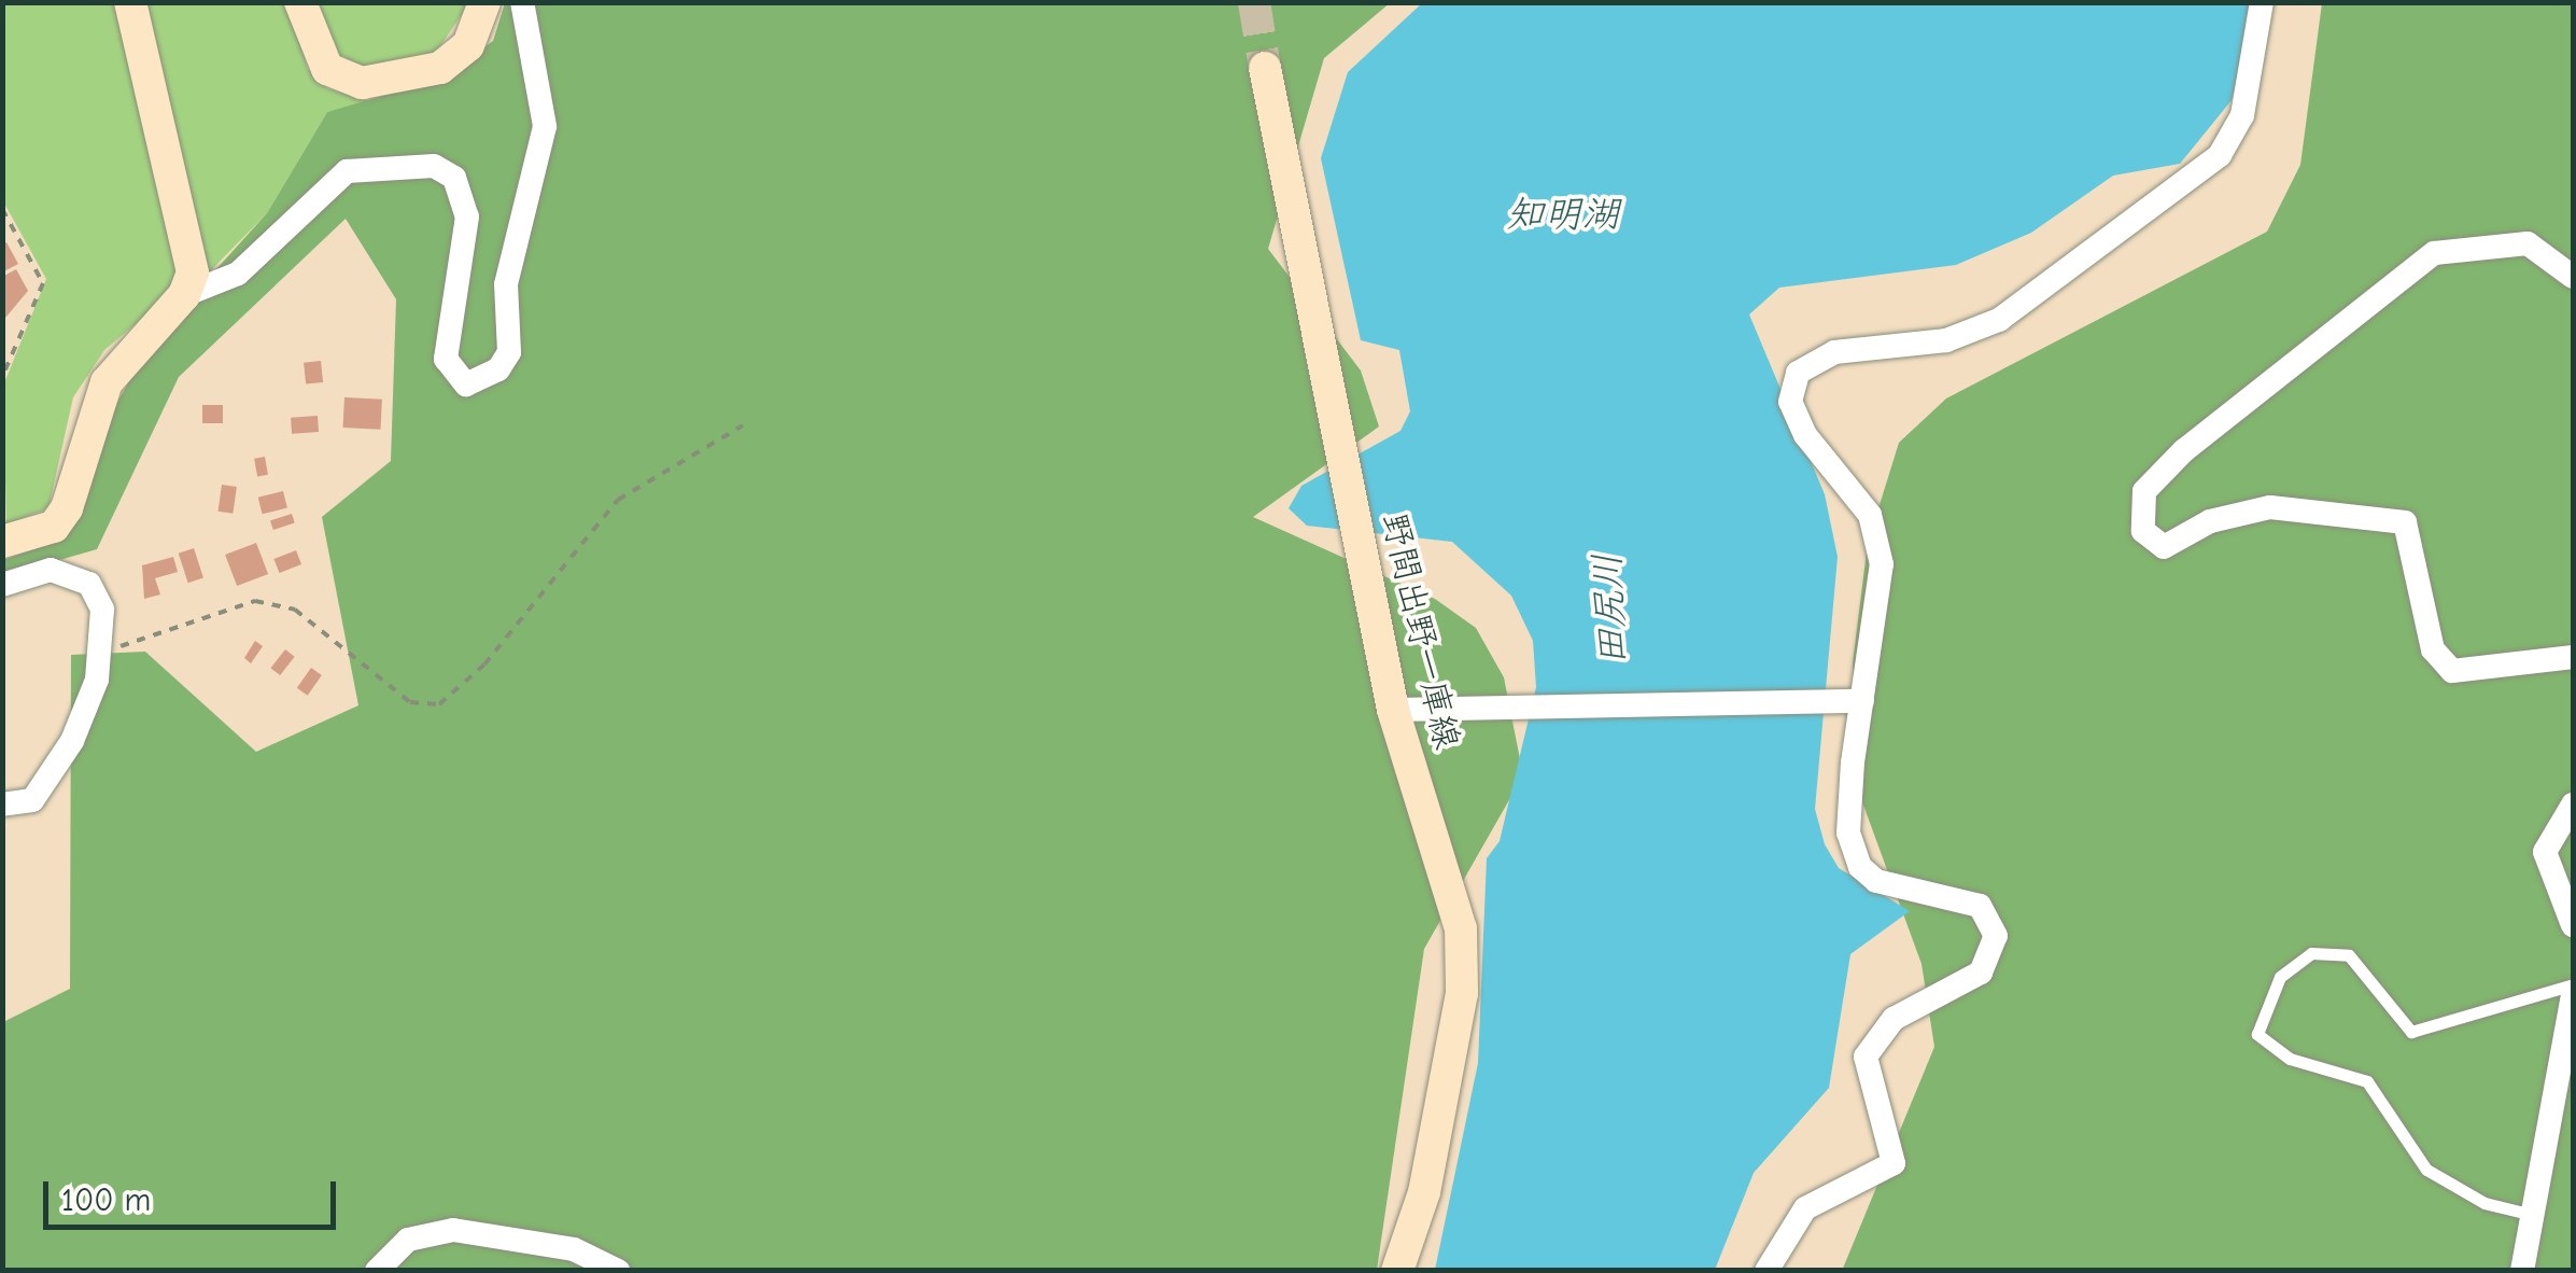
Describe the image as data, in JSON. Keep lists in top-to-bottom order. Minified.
{"streets":{"main road":["野間出野一庫線"]},"water":["知明湖","田尻川"],"scale_bar":"100 m"}
